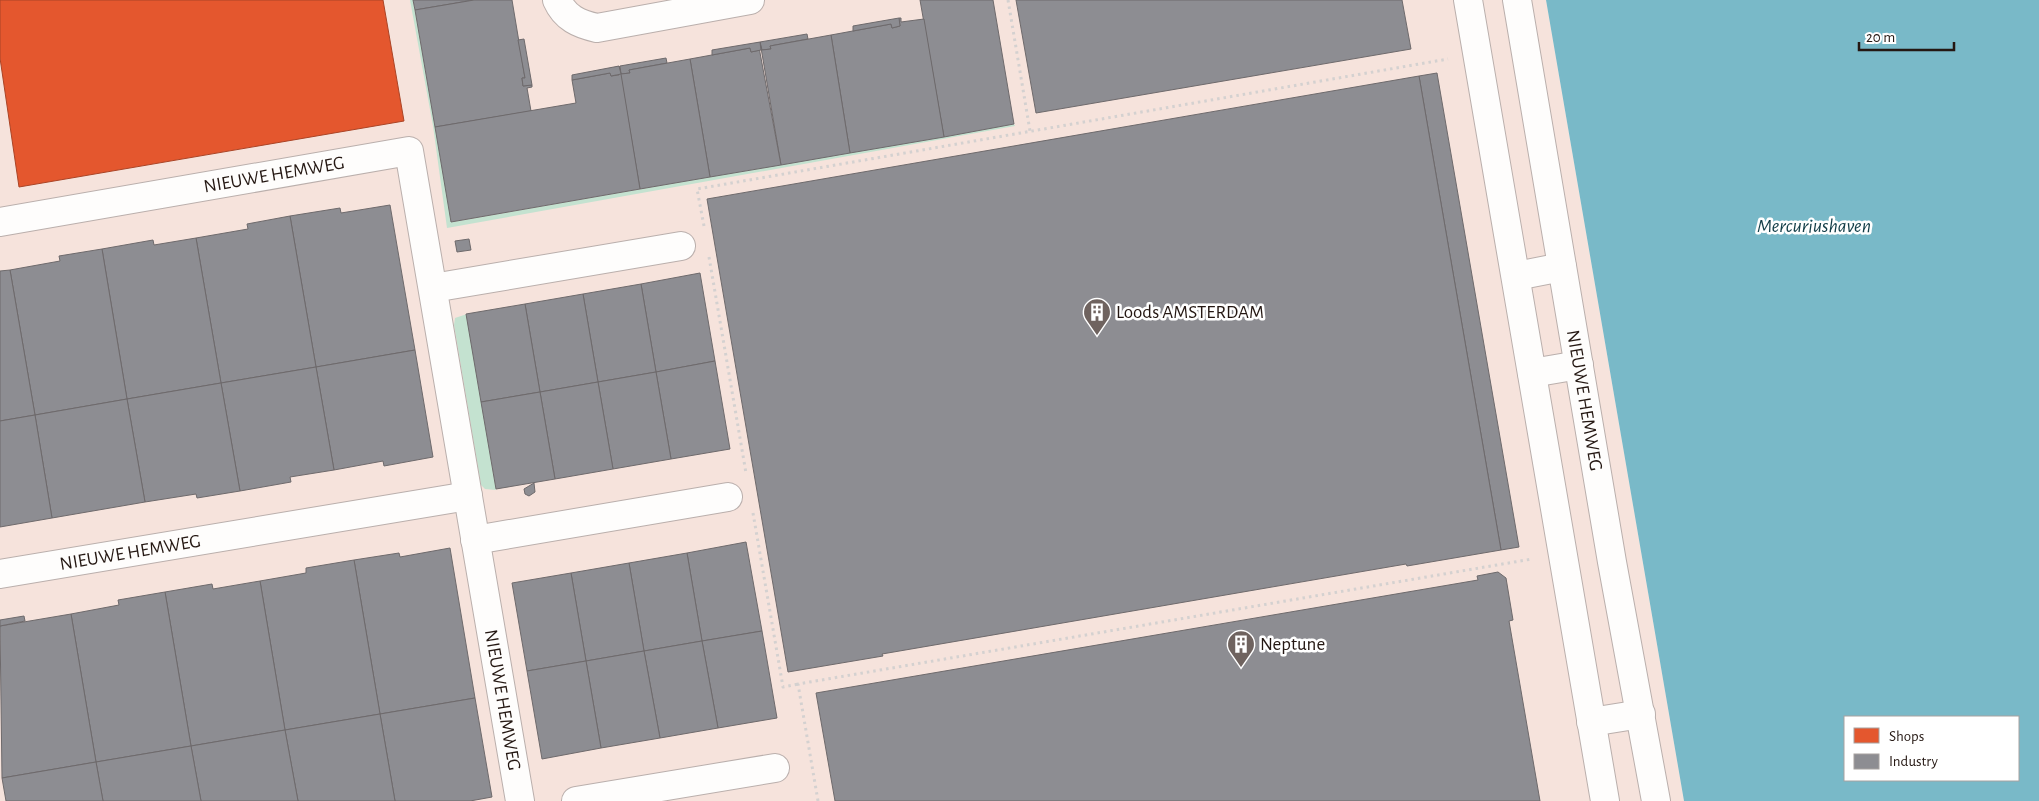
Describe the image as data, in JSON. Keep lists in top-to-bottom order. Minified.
{"streets":{"street":["NIEUWE HEMWEG"]},"water":["Mercuriushaven"],"places":{"building":["Loods AMSTERDAM","Neptune"]},"legend":["Shops","Industry"],"scale_bar":"20 m"}
